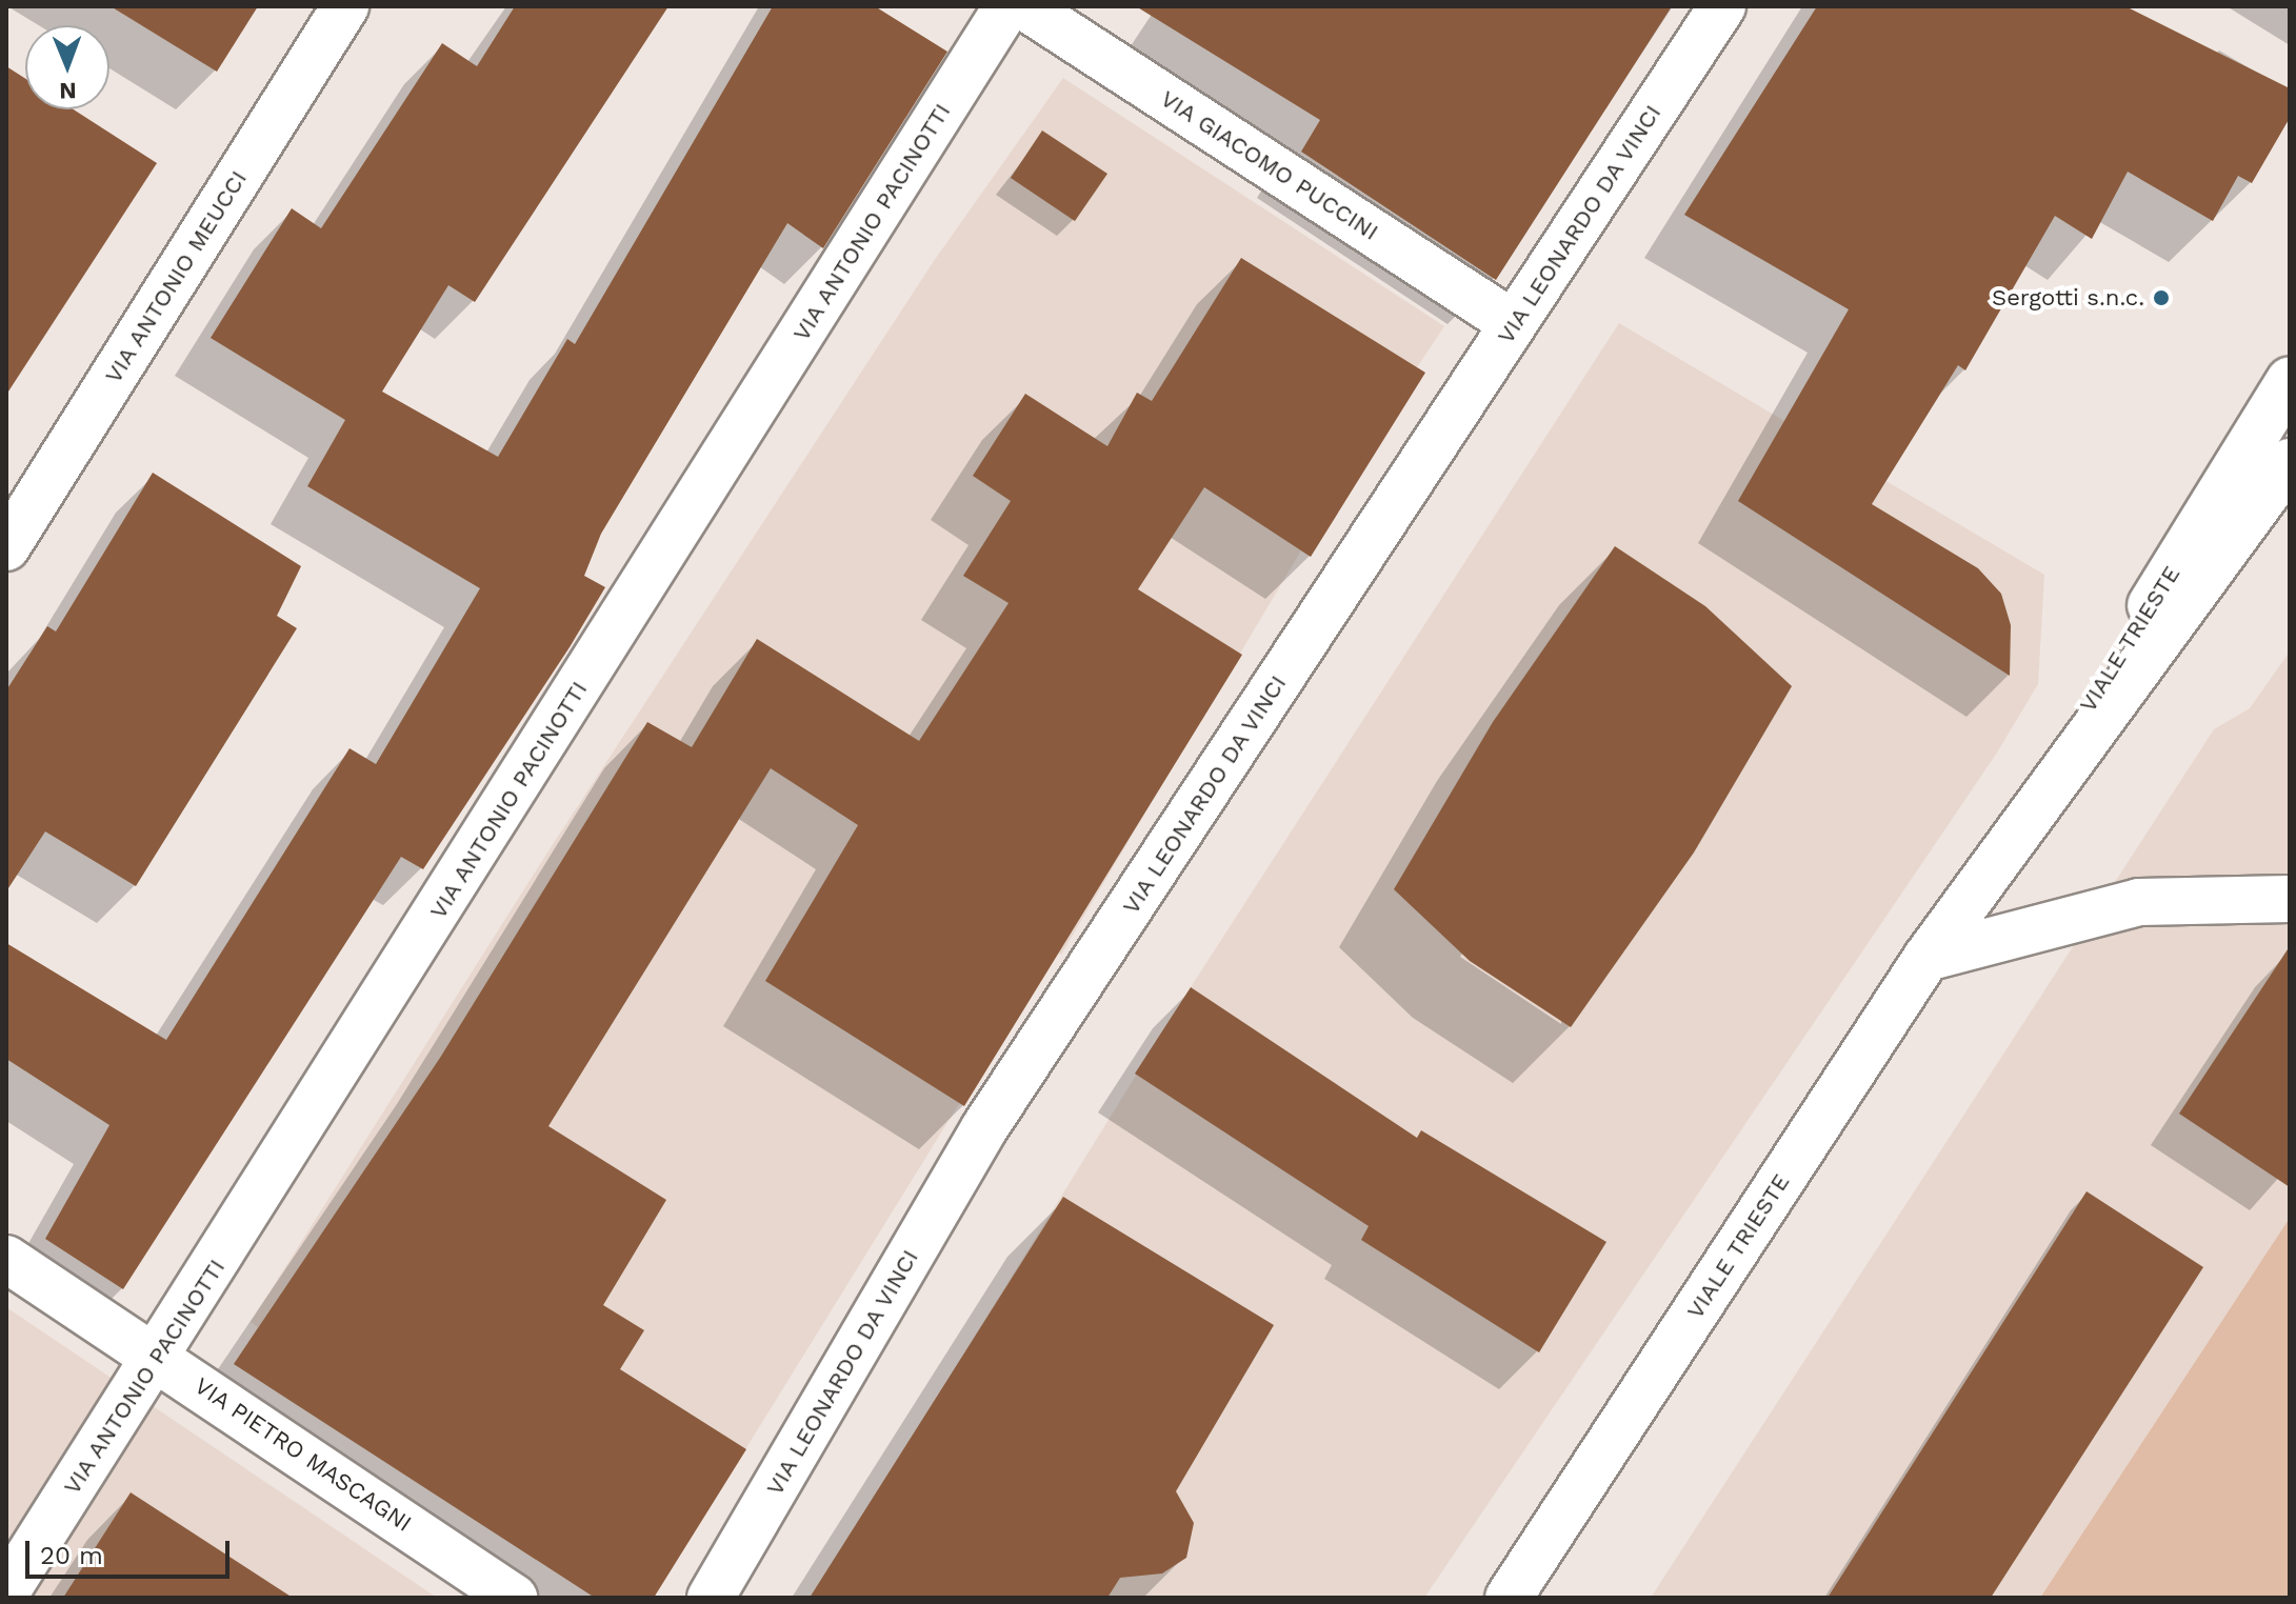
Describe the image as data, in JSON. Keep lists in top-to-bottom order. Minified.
{"streets":{"street":["VIA GIACOMO PUCCINI","VIA ANTONIO PACINOTTI","VIA LEONARDO DA VINCI","VIA ANTONIO MEUCCI","VIALE TRIESTE","VIA PIETRO MASCAGNI"]},"crossings":[["VIA GIACOMO PUCCINI","VIA LEONARDO DA VINCI"],["VIA ANTONIO PACINOTTI","VIA PIETRO MASCAGNI"]],"places":["Sergotti s.n.c."],"scale_bar":"20 m","north":"bottom"}
